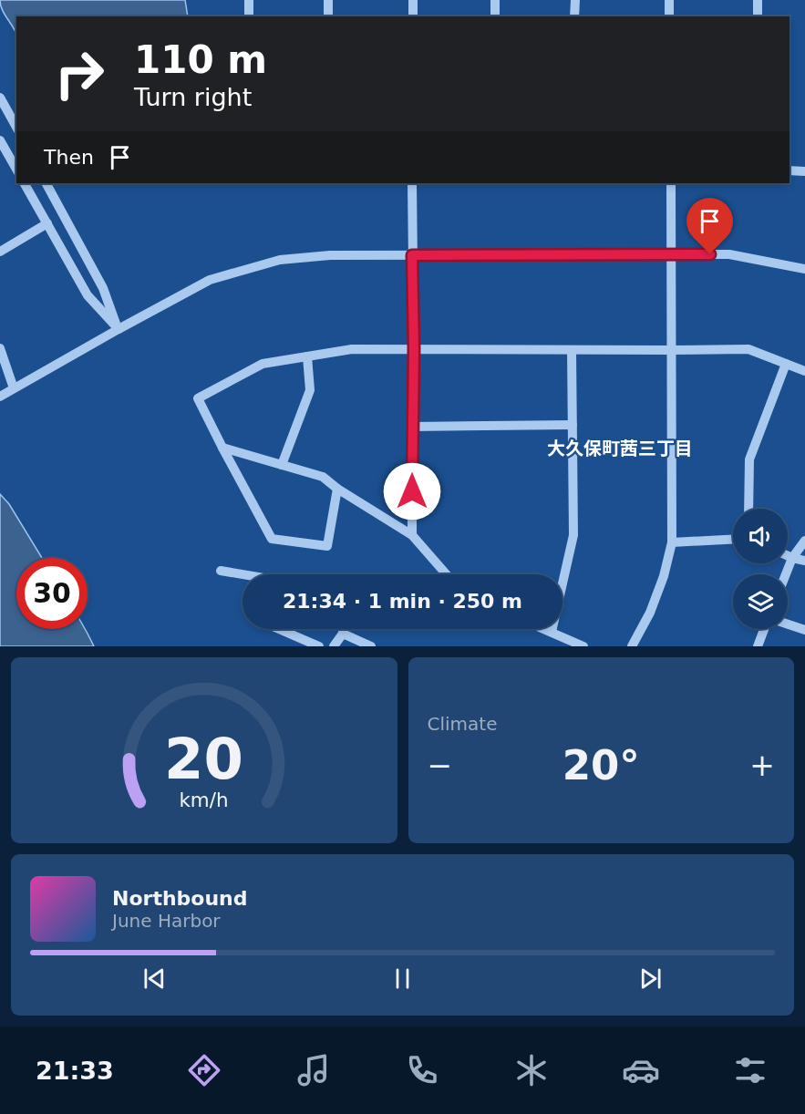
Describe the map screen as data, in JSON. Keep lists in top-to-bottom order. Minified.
{"districts":["大久保町茜三丁目"],"page":{"turn":["110 m","Turn right"],"then":"Then","limit":"30","trip":"21:34 · 1 min · 250 m","tile":"Climate","heat":["−","20°","+"],"song":["Northbound","June Harbor"],"tabs":"21:33","gauge":["20","km/h"]}}
